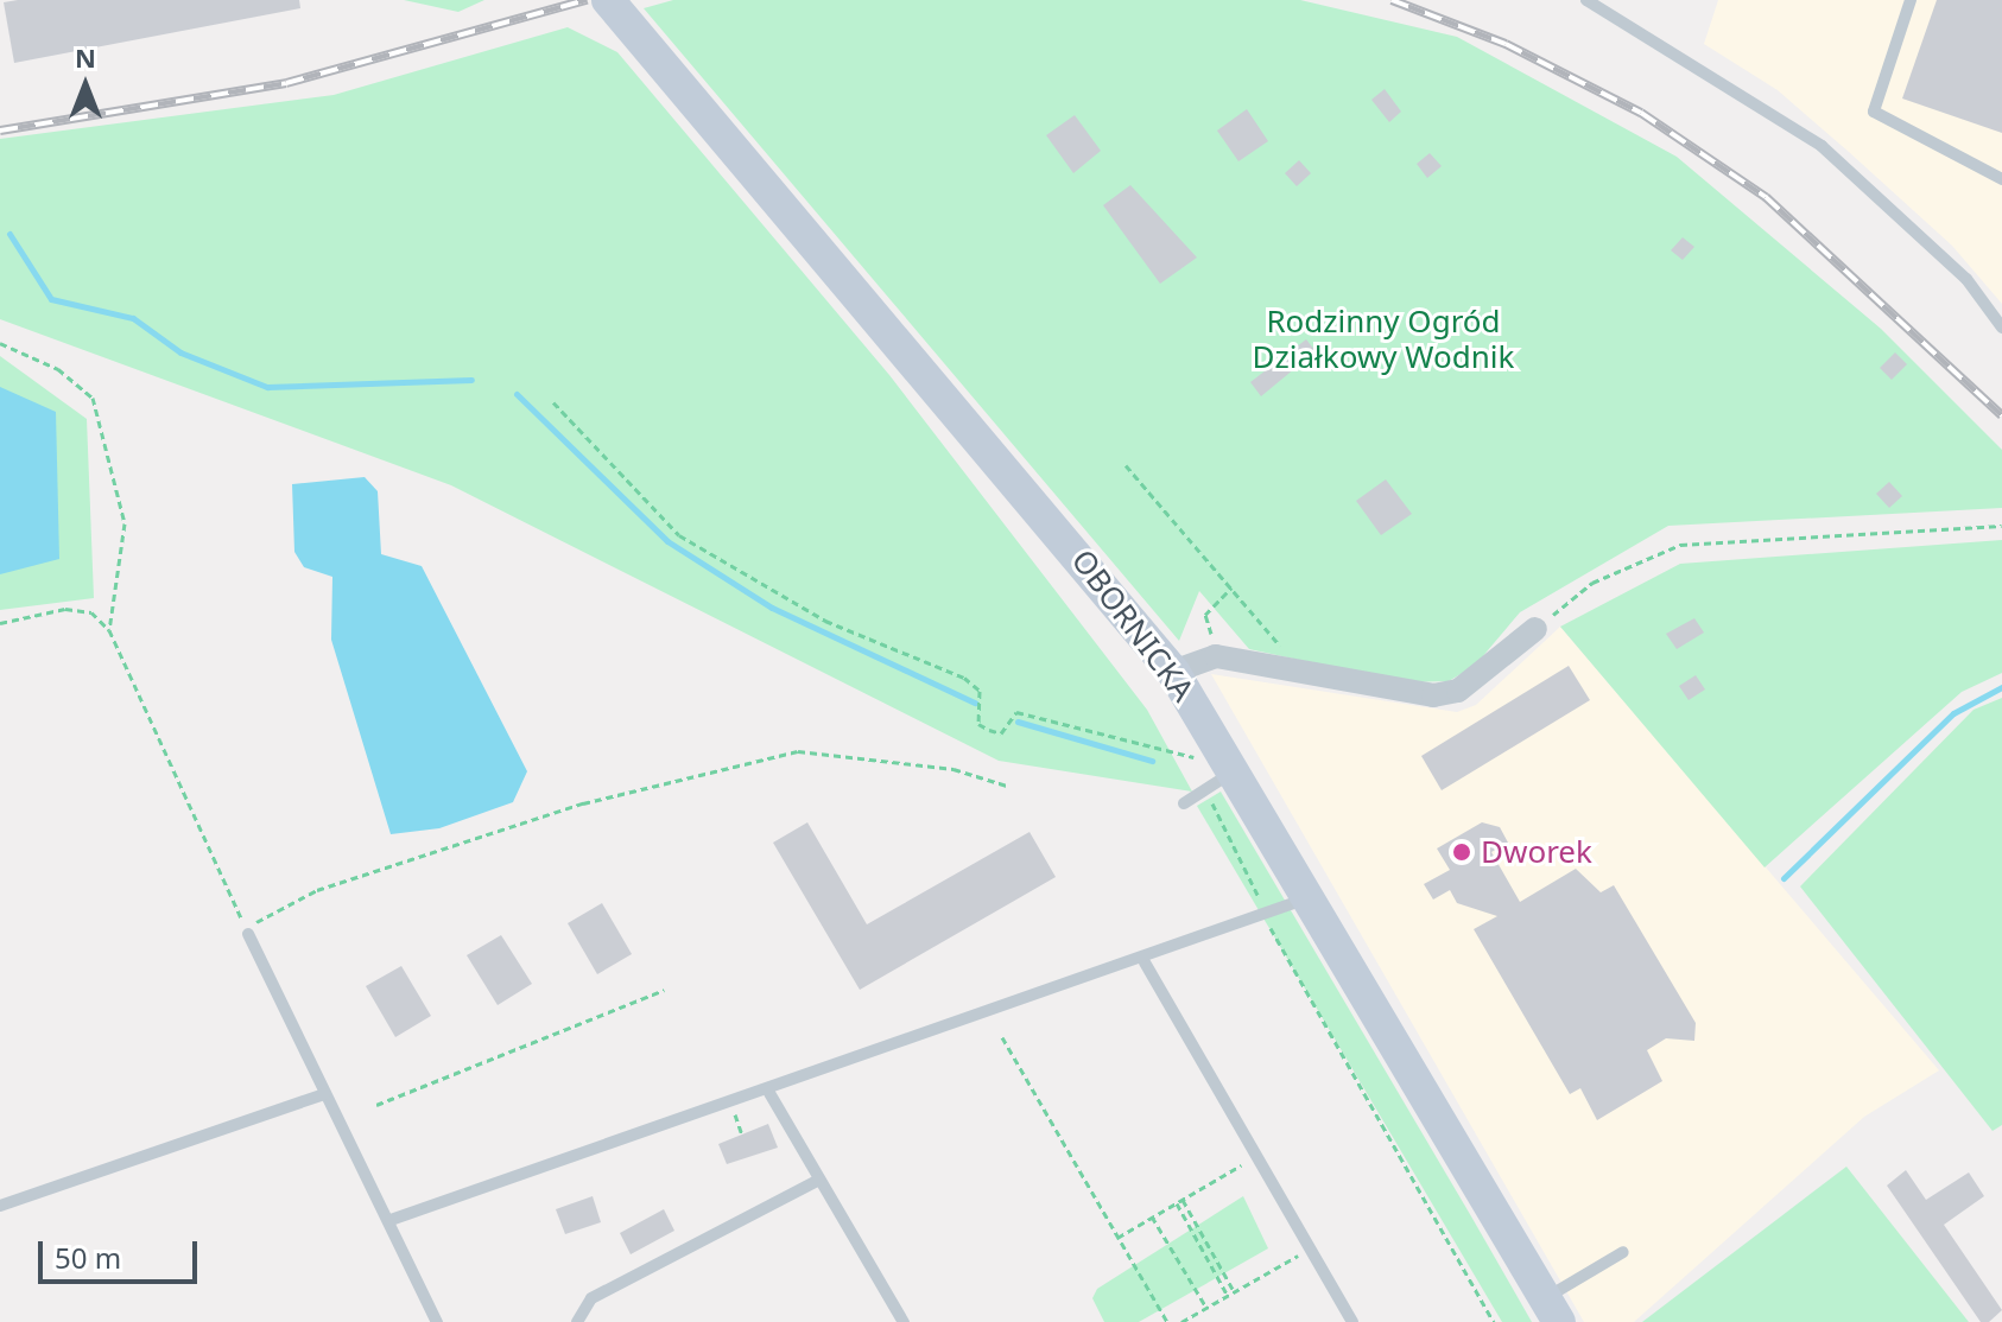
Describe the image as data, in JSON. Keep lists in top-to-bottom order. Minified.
{"streets":{"main road":["OBORNICKA"]},"parks":["Rodzinny Ogród Działkowy Wodnik"],"places":["Dworek"],"scale_bar":"50 m","north":"top"}
